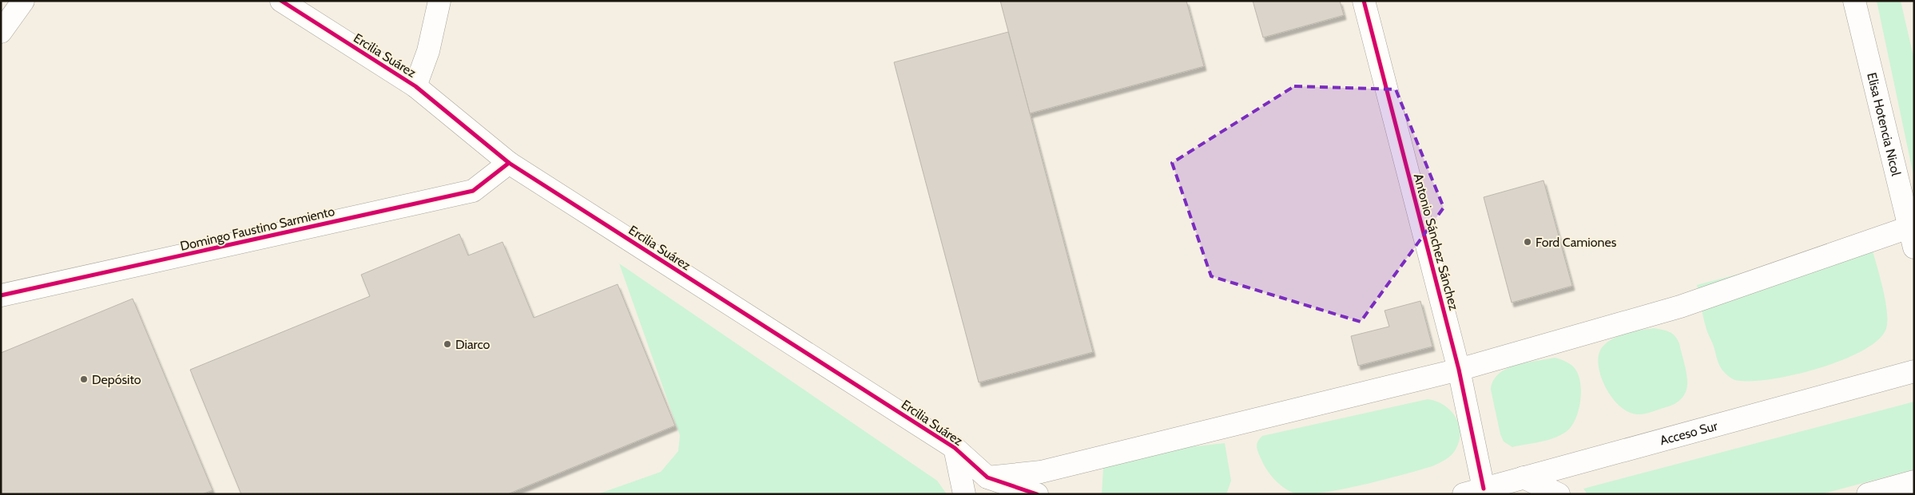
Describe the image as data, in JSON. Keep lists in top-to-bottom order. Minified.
{"streets":{"street":["Ercilia Suárez","Elisa Hotencia Nicol","Domingo Faustino Sarmiento","Antonio Sánchez Sánchez","Acceso Sur"]},"crossings":[["Ercilia Suárez","Domingo Faustino Sarmiento"],["Antonio Sánchez Sánchez","Acceso Sur"]],"places":["Ford Camiones","Diarco","Depósito"]}
